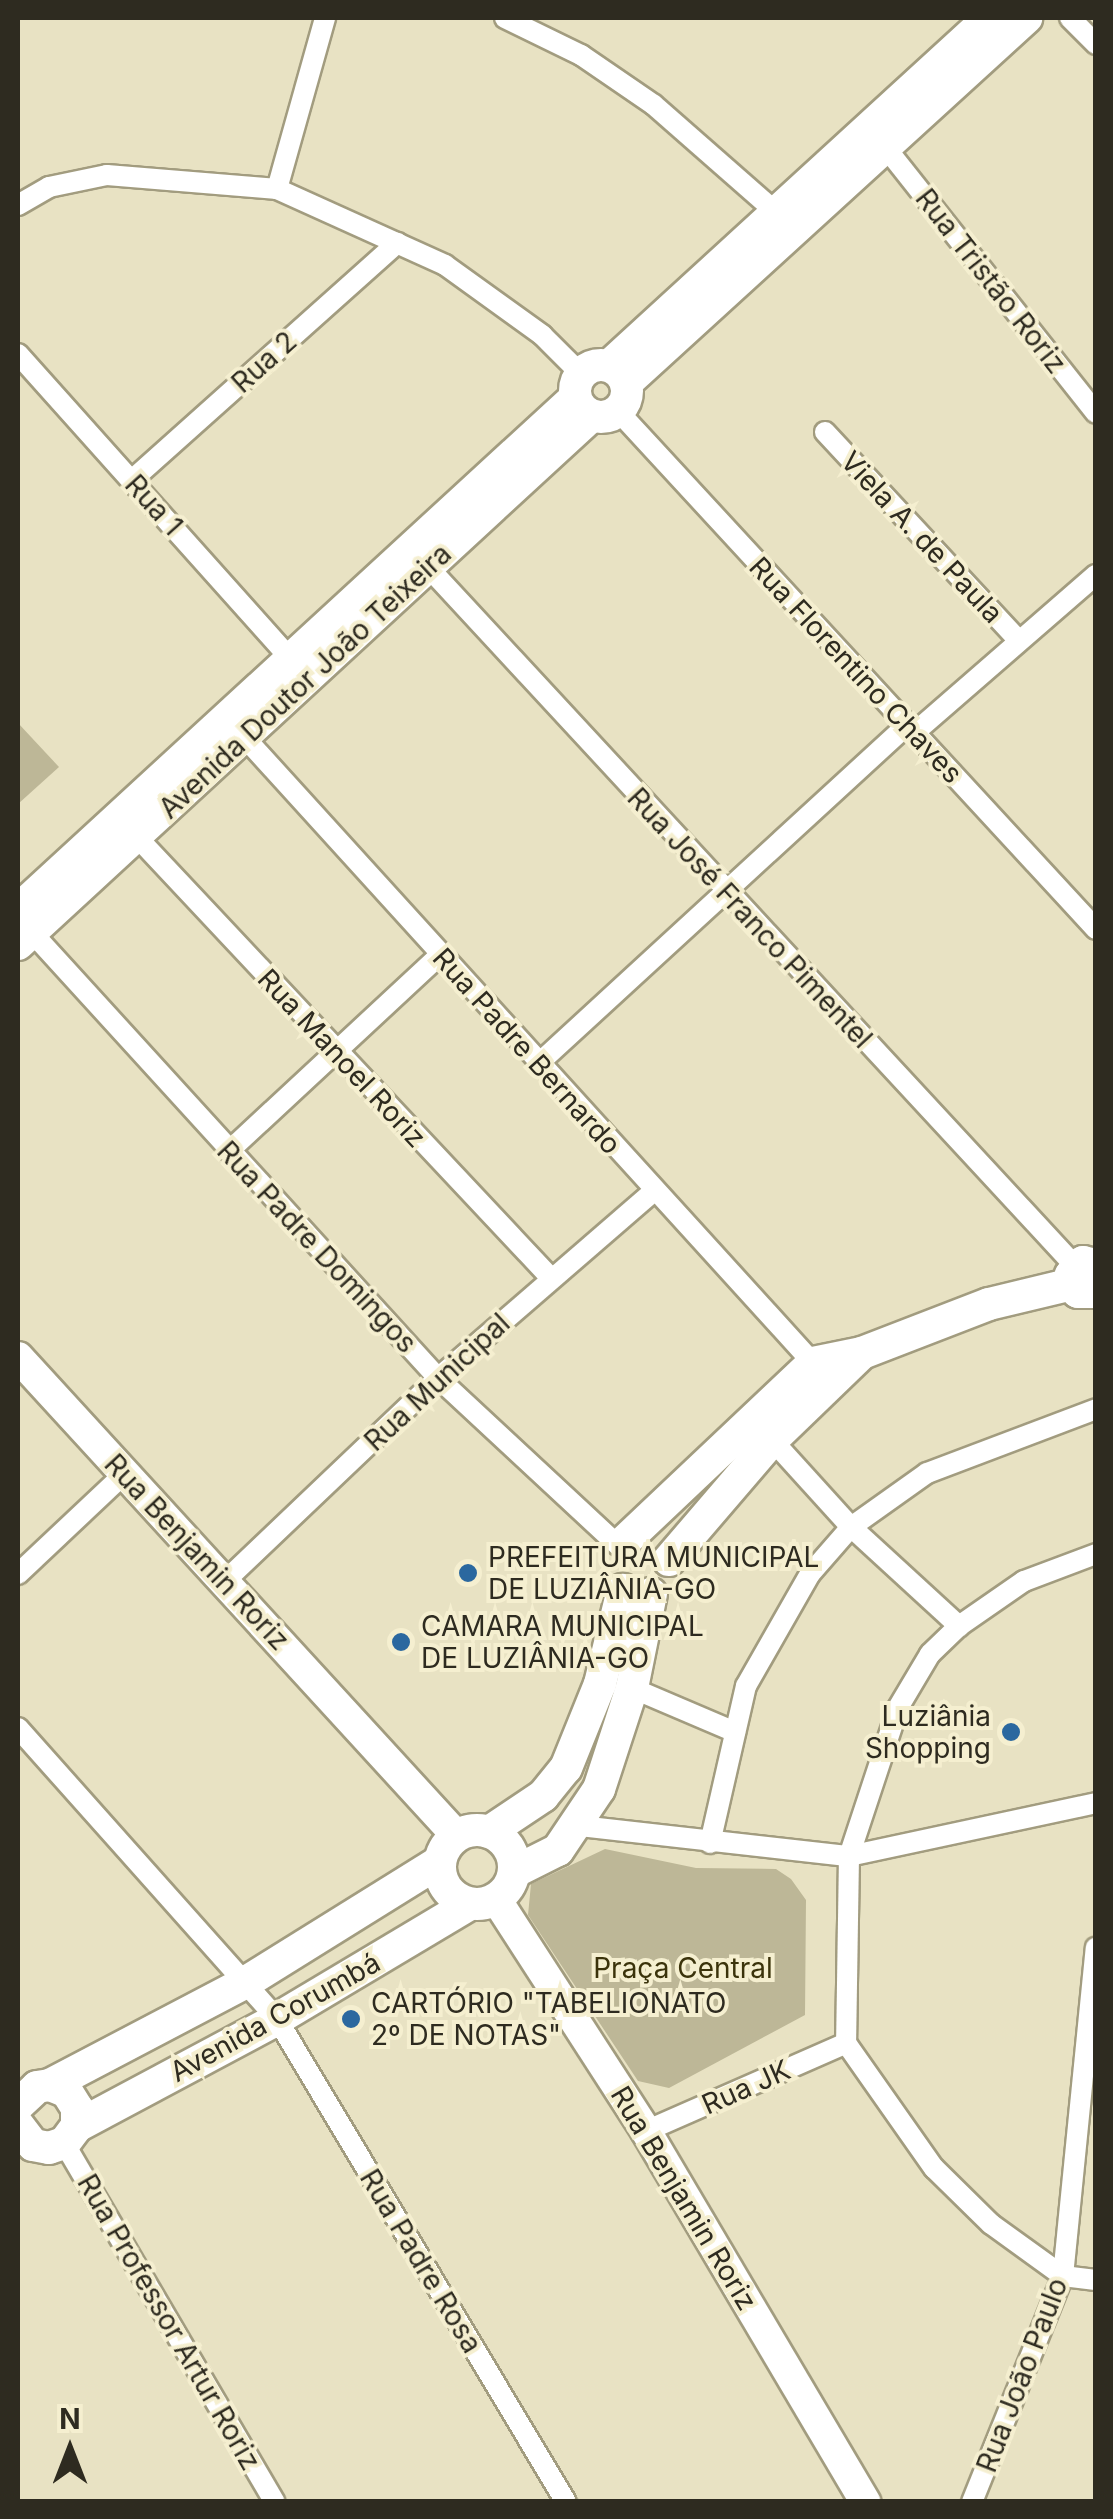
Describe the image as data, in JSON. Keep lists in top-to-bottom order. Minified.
{"streets":{"main road":["Avenida Doutor João Teixeira","Avenida Corumbá"],"street":["Rua Tristão Roriz","Rua 2","Rua 1","Viela A. de Paula","Rua Florentino Chaves","Rua José Franco Pimentel","Rua Padre Bernardo","Rua Manoel Roriz","Rua Padre Domingos","Rua Municipal","Rua Benjamin Roriz","Rua JK","Rua Padre Rosa","Rua Professor Artur Roriz","Rua João Paulo"]},"crossings":[["Rua Tristão Roriz","Avenida Doutor João Teixeira"],["Rua 2","Rua 1"],["Rua 2","Rua Florentino Chaves"],["Rua 1","Avenida Doutor João Teixeira"],["Rua Florentino Chaves","Avenida Doutor João Teixeira"],["Avenida Doutor João Teixeira","Rua José Franco Pimentel"],["Avenida Doutor João Teixeira","Rua Padre Bernardo"],["Avenida Doutor João Teixeira","Rua Manoel Roriz"],["Avenida Doutor João Teixeira","Rua Padre Domingos"],["Rua Padre Bernardo","Rua Municipal"],["Rua Manoel Roriz","Rua Municipal"],["Rua Padre Domingos","Rua Municipal"],["Rua Padre Domingos","Avenida Corumbá"],["Rua Municipal","Rua Benjamin Roriz"],["Rua Benjamin Roriz","Avenida Corumbá"],["Rua Benjamin Roriz","Rua JK"],["Avenida Corumbá","Rua Padre Rosa"],["Avenida Corumbá","Rua Professor Artur Roriz"]],"parks":["Praça Central"],"places":["PREFEITURA MUNICIPAL DE LUZIÂNIA-GO","CAMARA MUNICIPAL DE LUZIÂNIA-GO","Luziânia Shopping","CARTÓRIO \"TABELIONATO 2º DE NOTAS\""],"north":"top"}
